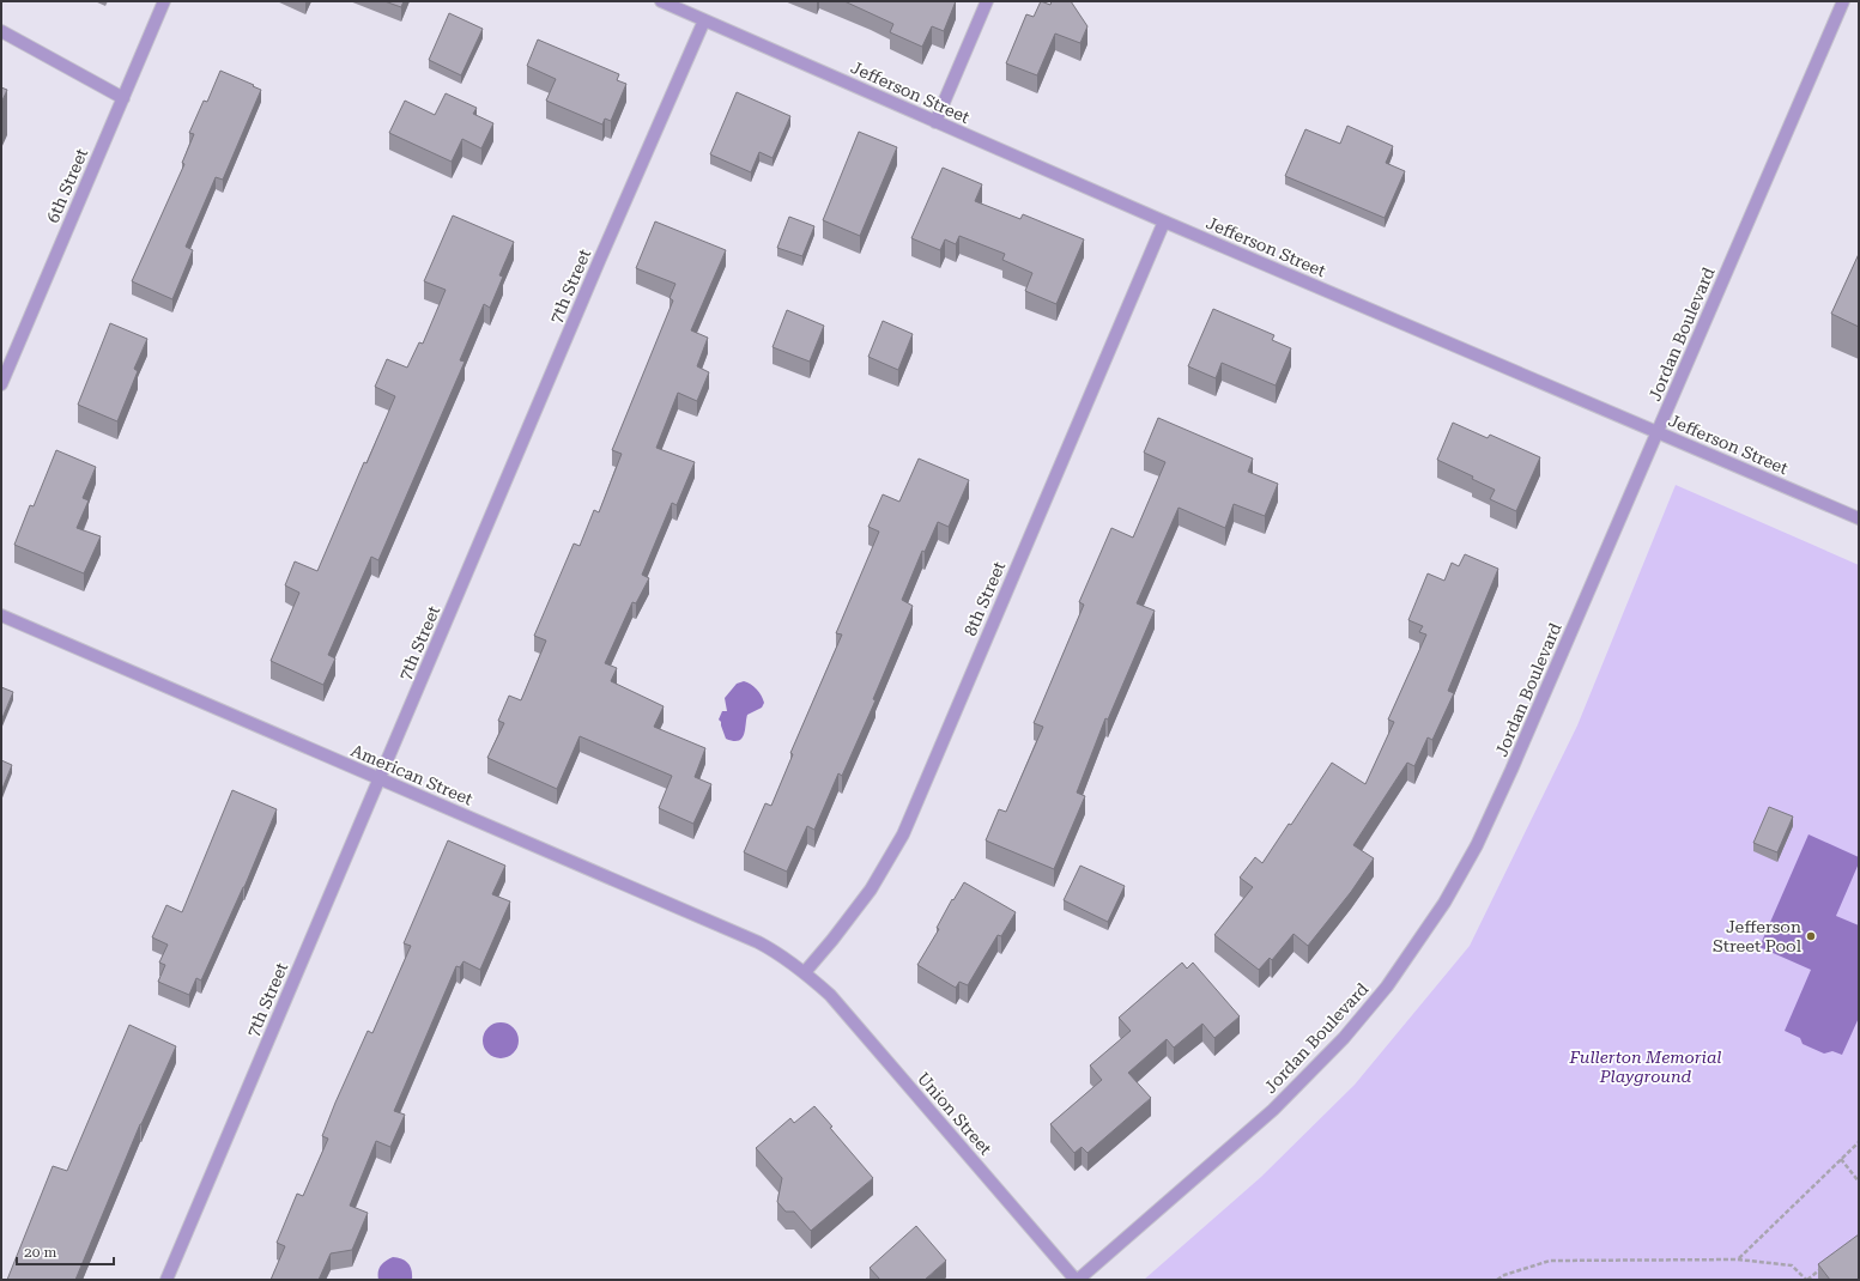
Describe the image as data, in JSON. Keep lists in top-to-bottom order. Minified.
{"streets":{"street":["Jefferson Street","6th Street","7th Street","Jordan Boulevard","8th Street","American Street","Union Street"]},"crossings":[["Jefferson Street","7th Street"],["Jefferson Street","Jordan Boulevard"],["Jefferson Street","8th Street"],["7th Street","American Street"],["Jordan Boulevard","Union Street"],["8th Street","American Street"],["8th Street","Union Street"],["American Street","Union Street"]],"parks":["Fullerton Memorial Playground"],"places":["Jefferson Street Pool"],"scale_bar":"20 m"}
